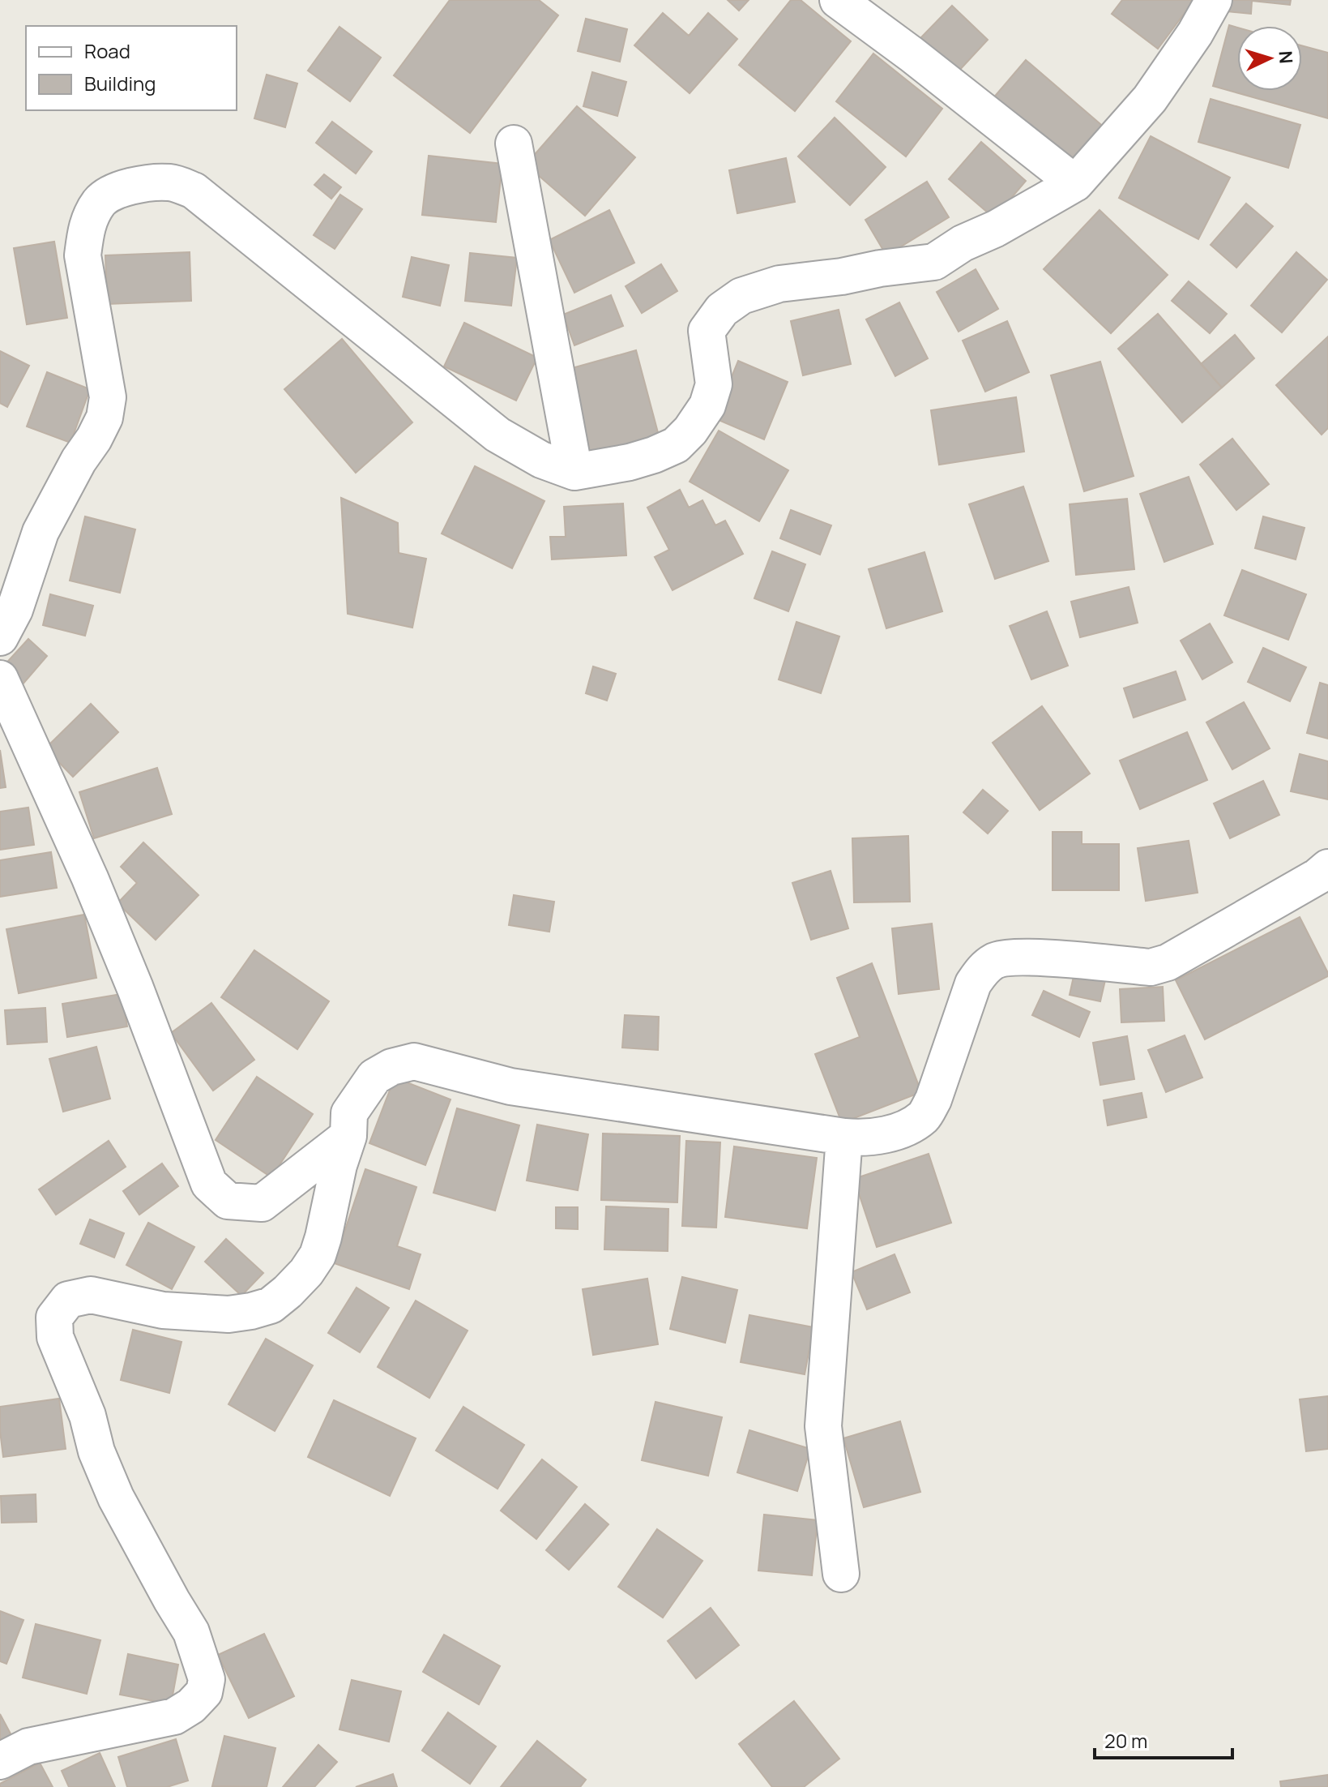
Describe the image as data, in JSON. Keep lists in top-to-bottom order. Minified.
{"legend":["Road","Building"],"scale_bar":"20 m","north":"right"}
